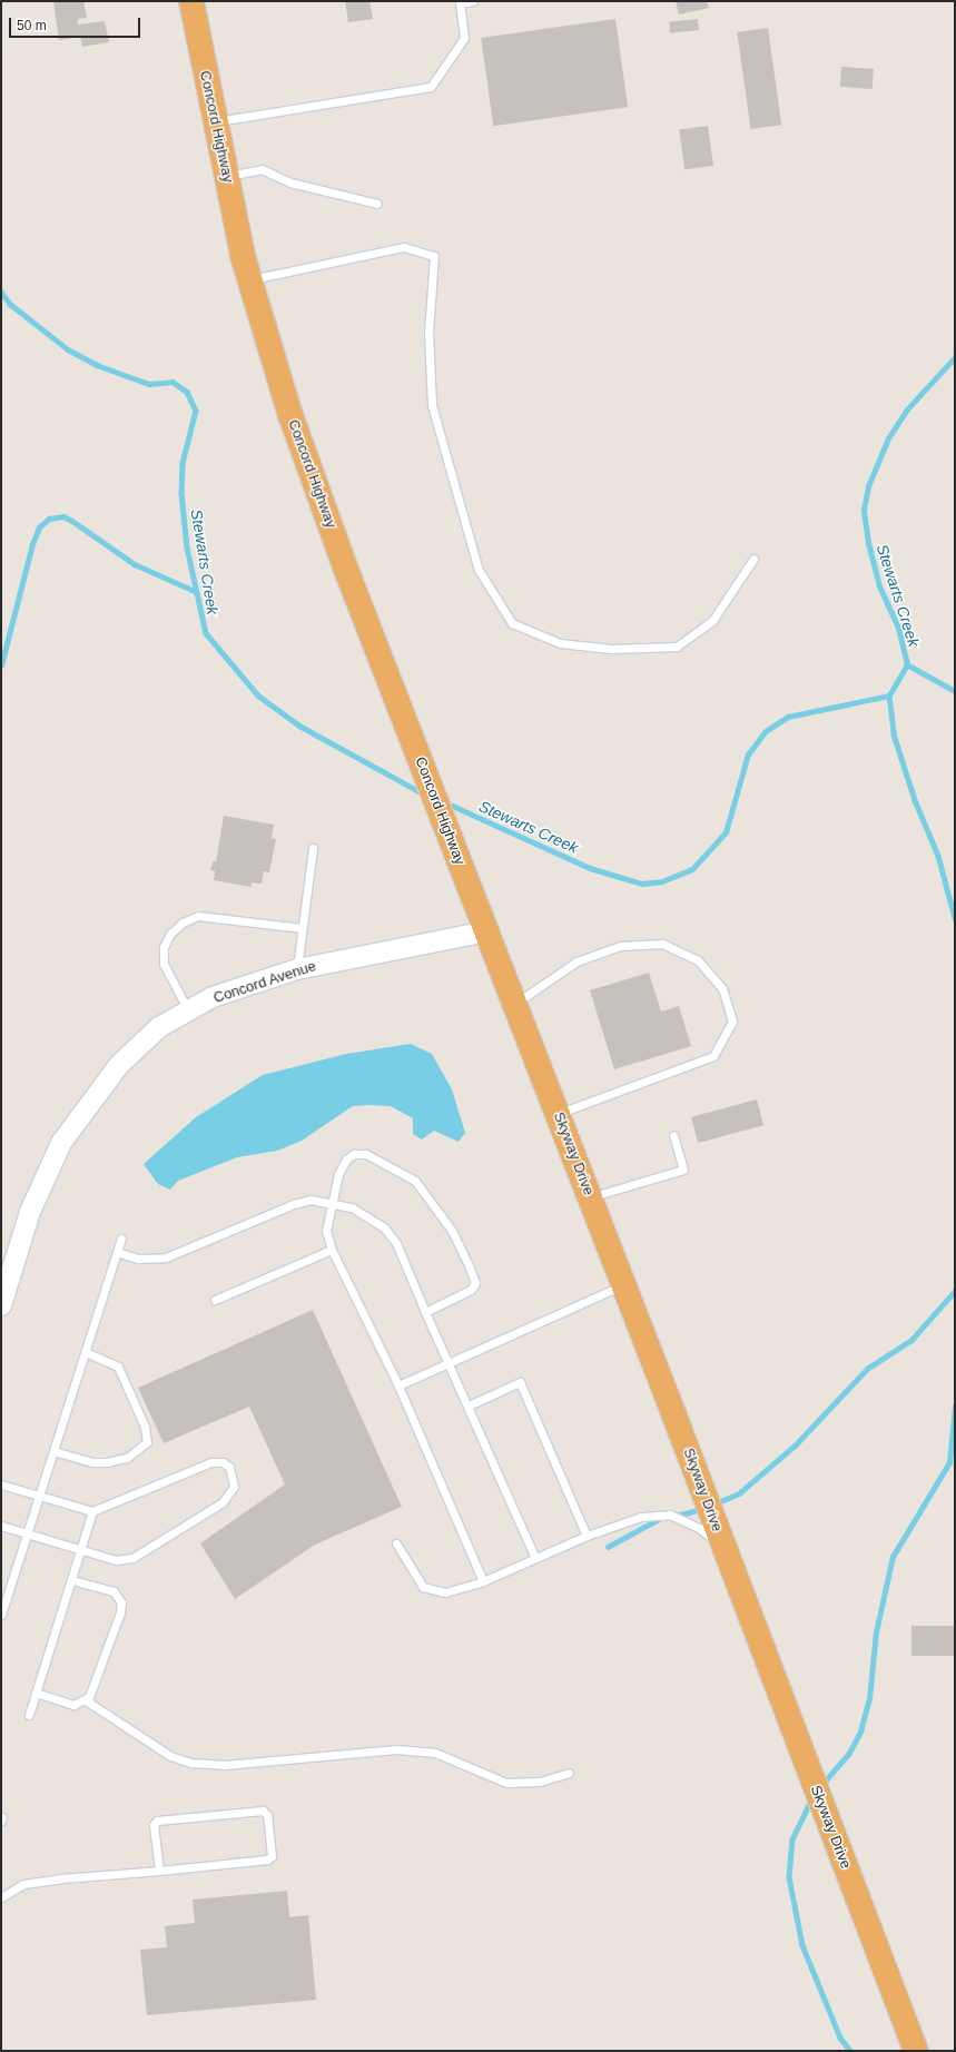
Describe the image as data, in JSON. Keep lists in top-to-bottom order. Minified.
{"streets":{"highway":["Concord Highway","Skyway Drive"],"street":["Concord Avenue"]},"crossings":[["Concord Highway","Concord Avenue"],["Concord Highway","Skyway Drive"],["Concord Avenue","Skyway Drive"]],"water":["Stewarts Creek"],"scale_bar":"50 m"}
